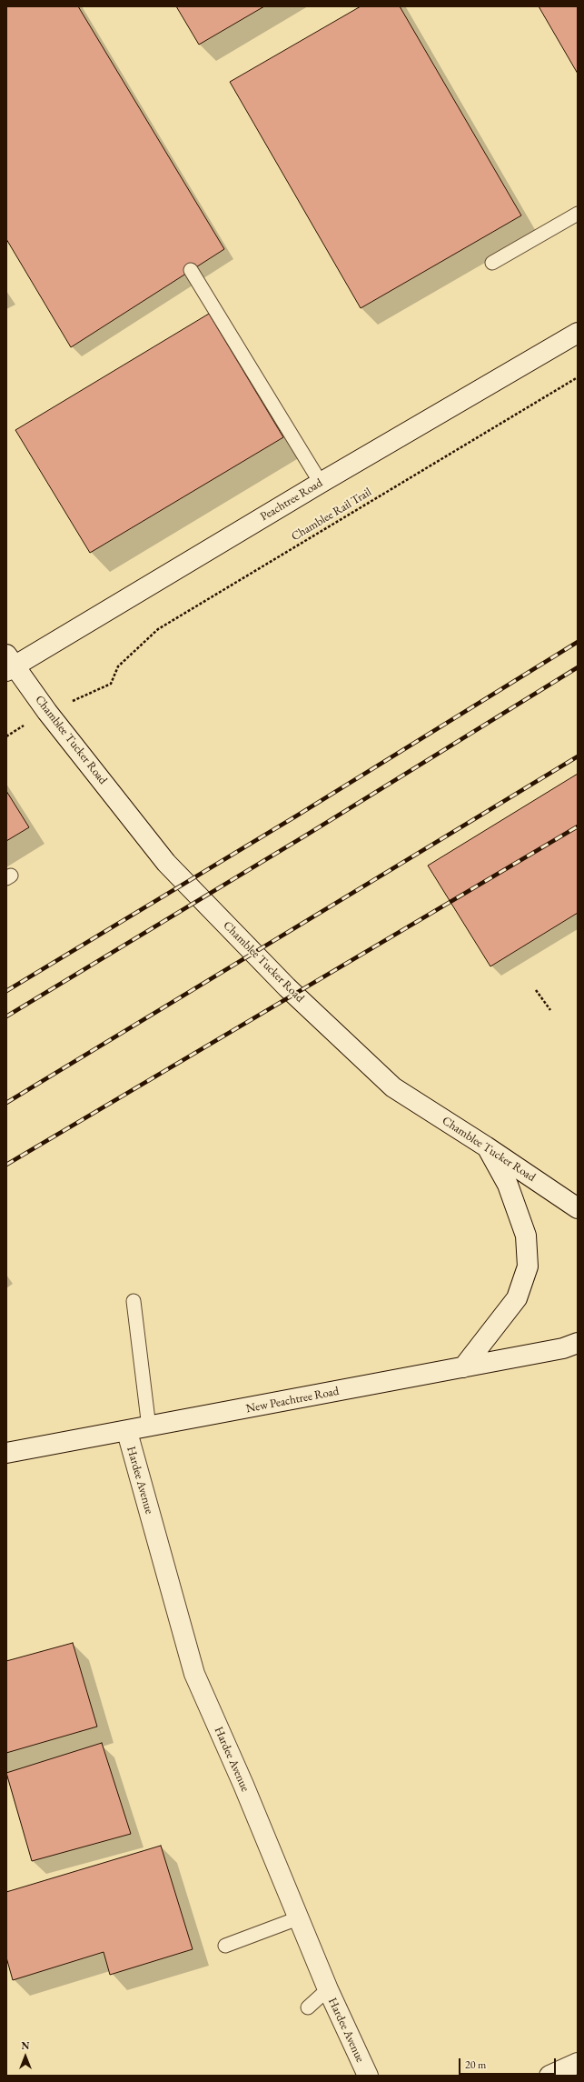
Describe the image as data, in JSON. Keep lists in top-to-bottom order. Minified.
{"streets":{"street":["Peachtree Road","Chamblee Tucker Road","New Peachtree Road","Hardee Avenue"],"path":["Chamblee Rail Trail"]},"crossings":[["Peachtree Road","Chamblee Tucker Road"],["New Peachtree Road","Hardee Avenue"]],"scale_bar":"20 m","north":"top"}
